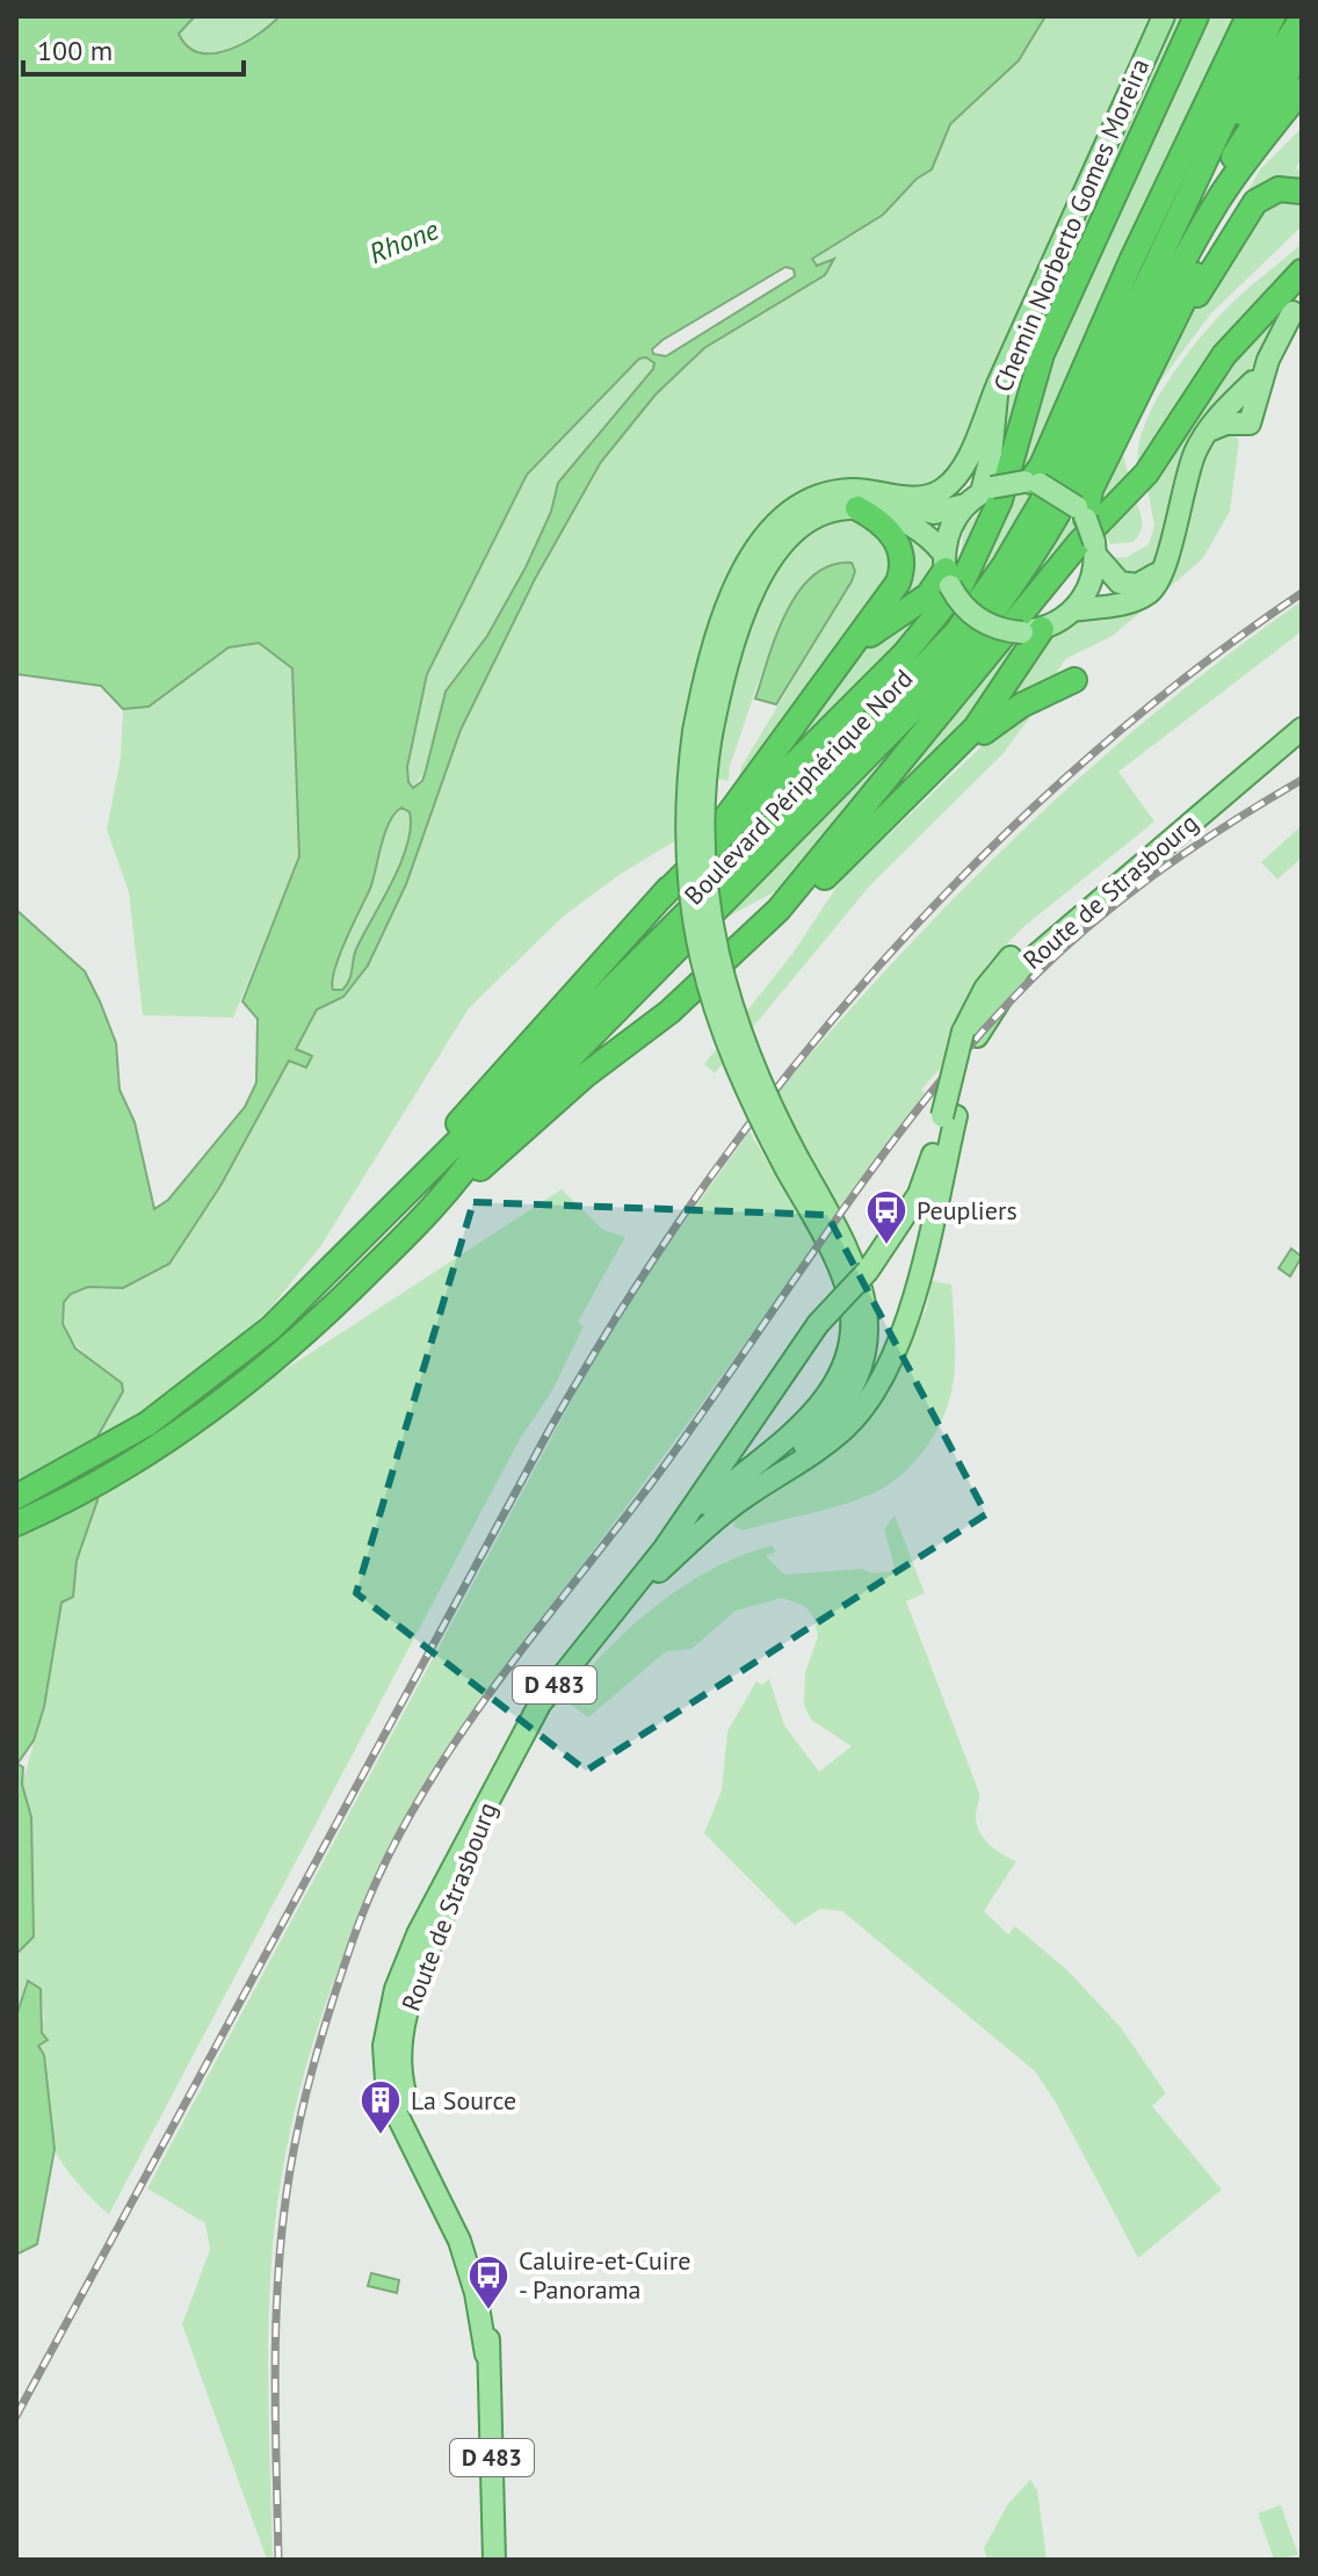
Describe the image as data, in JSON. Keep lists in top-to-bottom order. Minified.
{"streets":{"highway":["Boulevard Périphérique Nord"],"main road":["Chemin Norberto Gomes Moreira","Route de Strasbourg","D 483"]},"water":["Rhone"],"places":{"bus stop":["Peupliers","Caluire-et-Cuire - Panorama"],"building":["La Source"]},"scale_bar":"100 m"}
